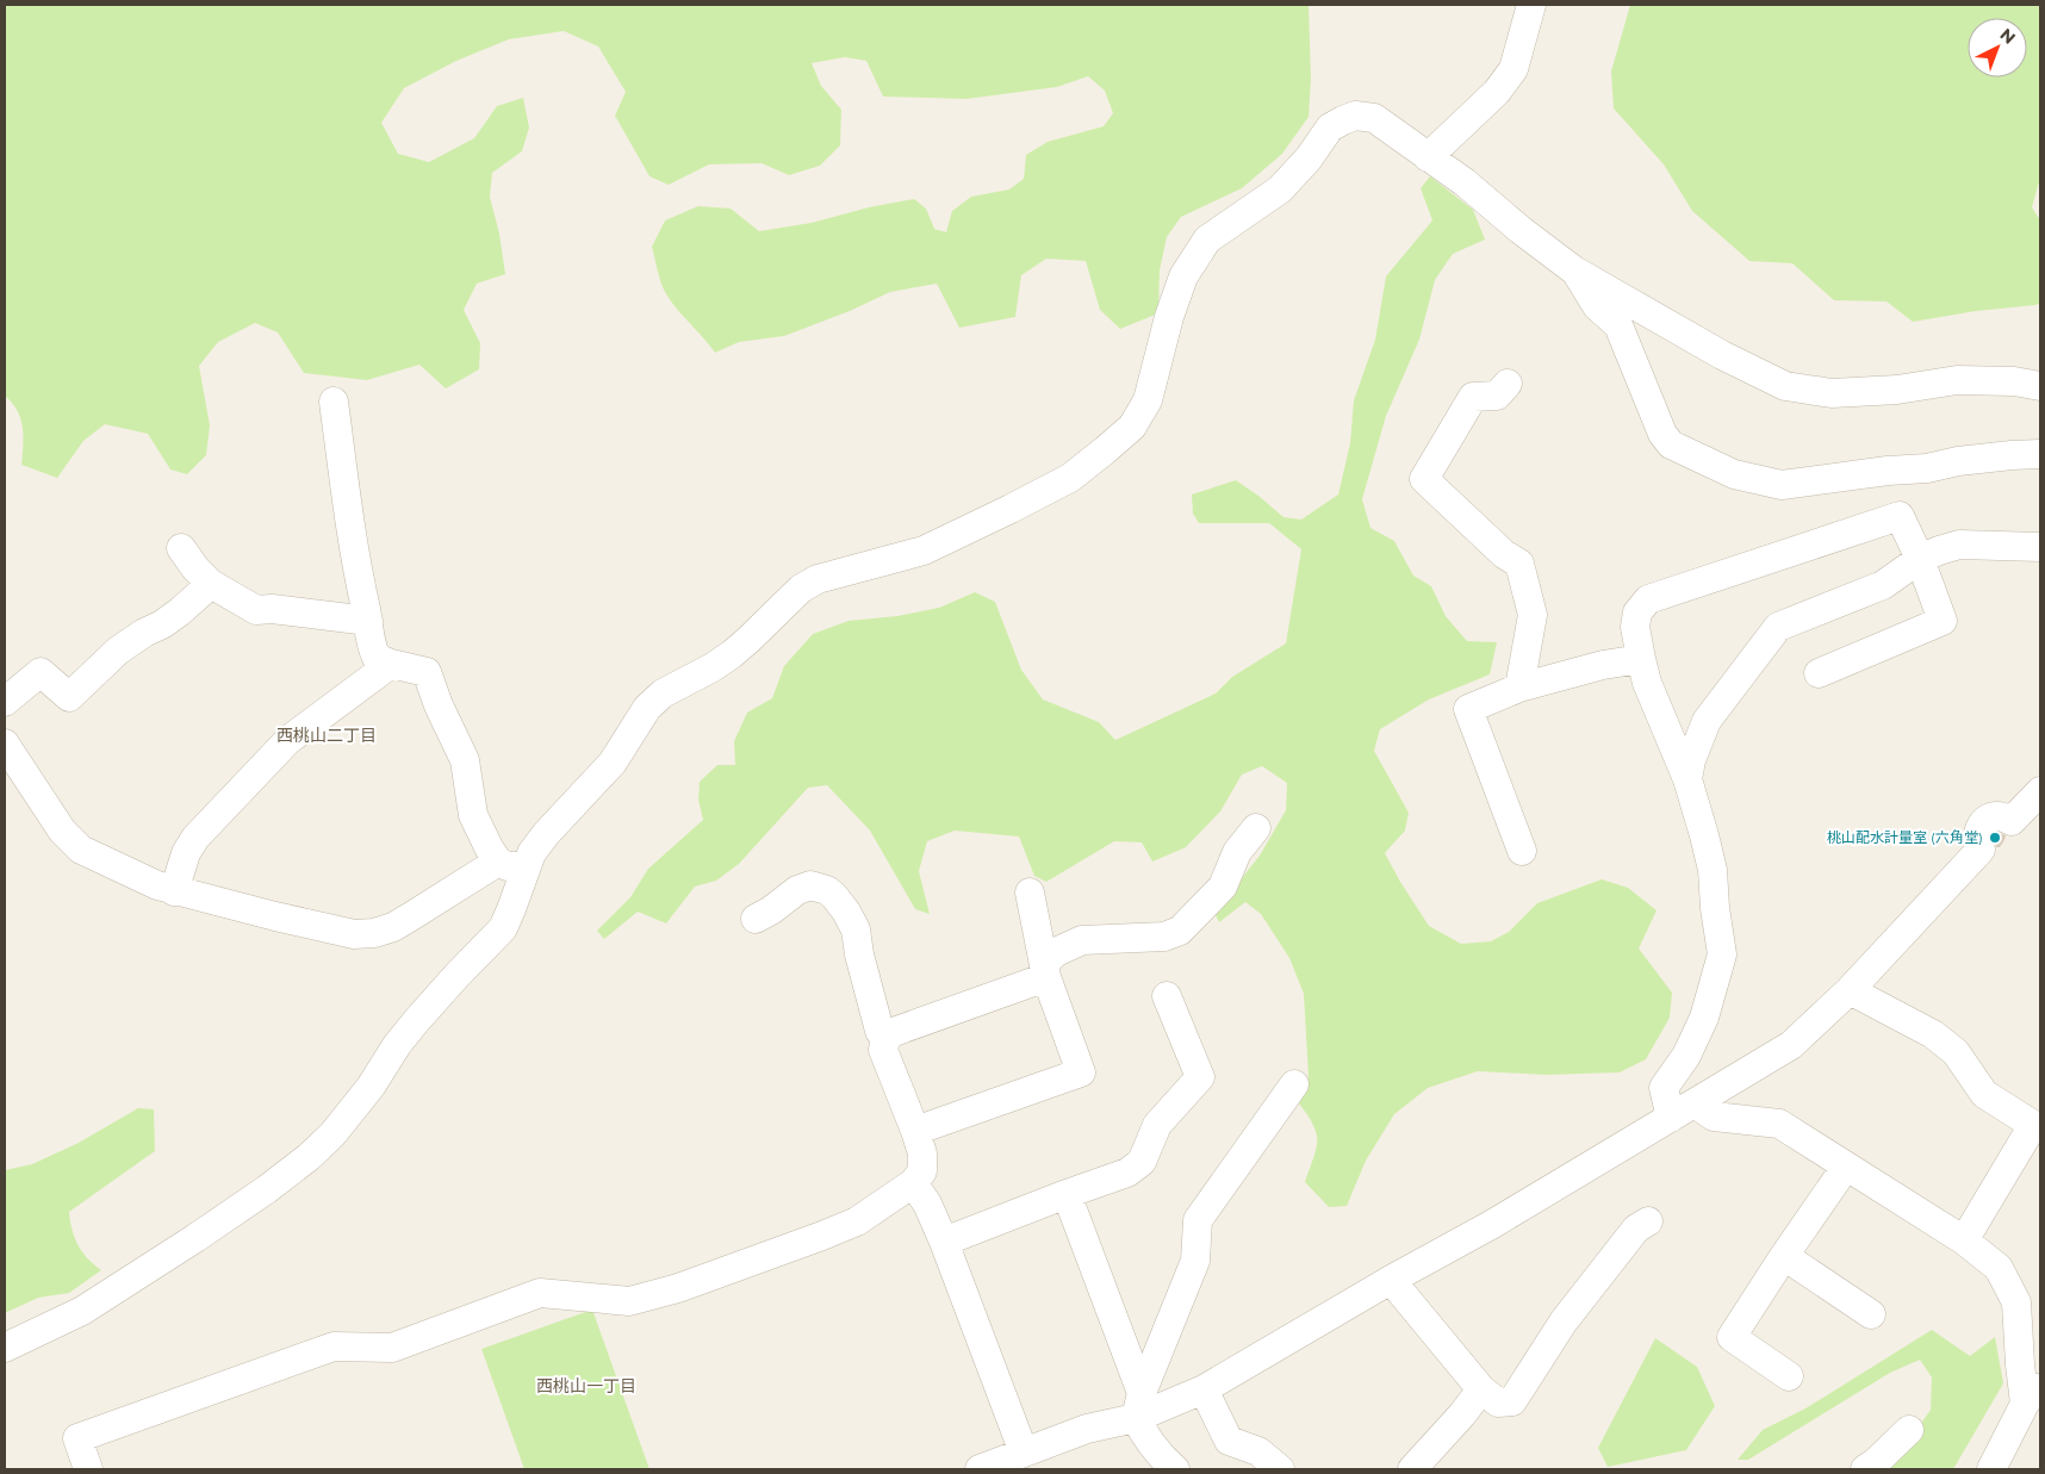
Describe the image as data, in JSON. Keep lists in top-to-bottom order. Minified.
{"districts":["西桃山二丁目","西桃山一丁目"],"places":["桃山配水計量室 (六角堂)"],"north":"top right"}
